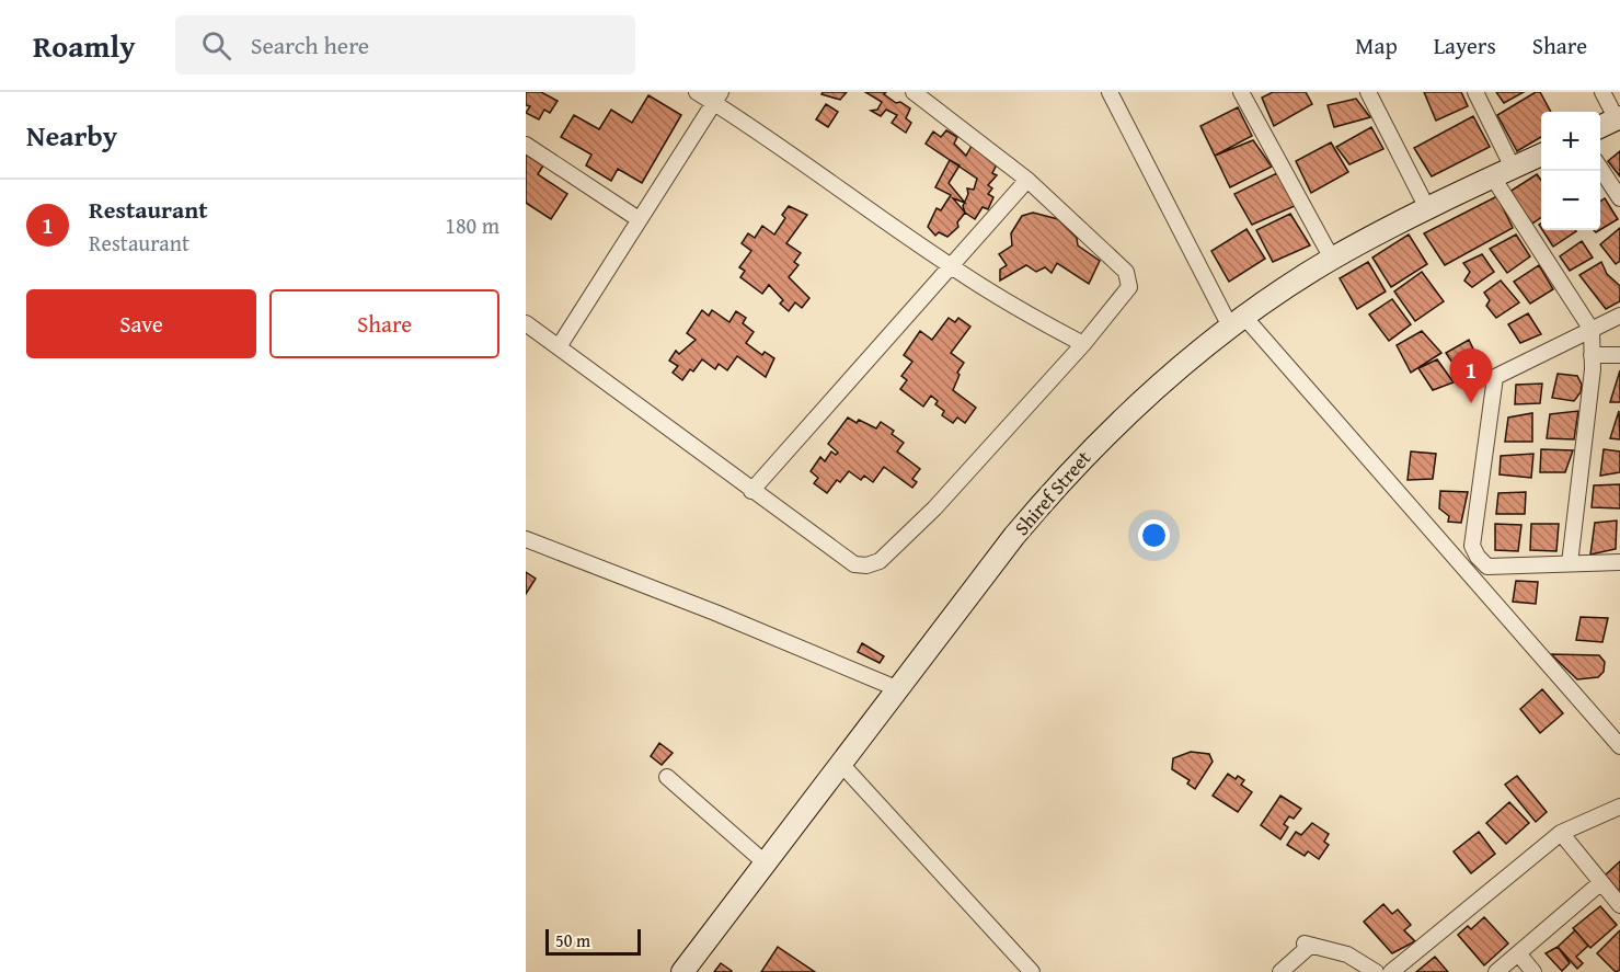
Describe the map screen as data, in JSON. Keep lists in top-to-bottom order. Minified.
{"streets":{"main road":["Shiref Street"]},"scale_bar":"50 m","page":{"header":"Roamly","search":"Search here","nav":["Map","Layers","Share"],"heading":"Nearby","map_buttons":["+","−"],"list":[{"mark":"1","name":"Restaurant","note":"Restaurant","value":"180 m"}],"buttons":["Save","Share"],"pins":"1","scale":"50 m"}}
